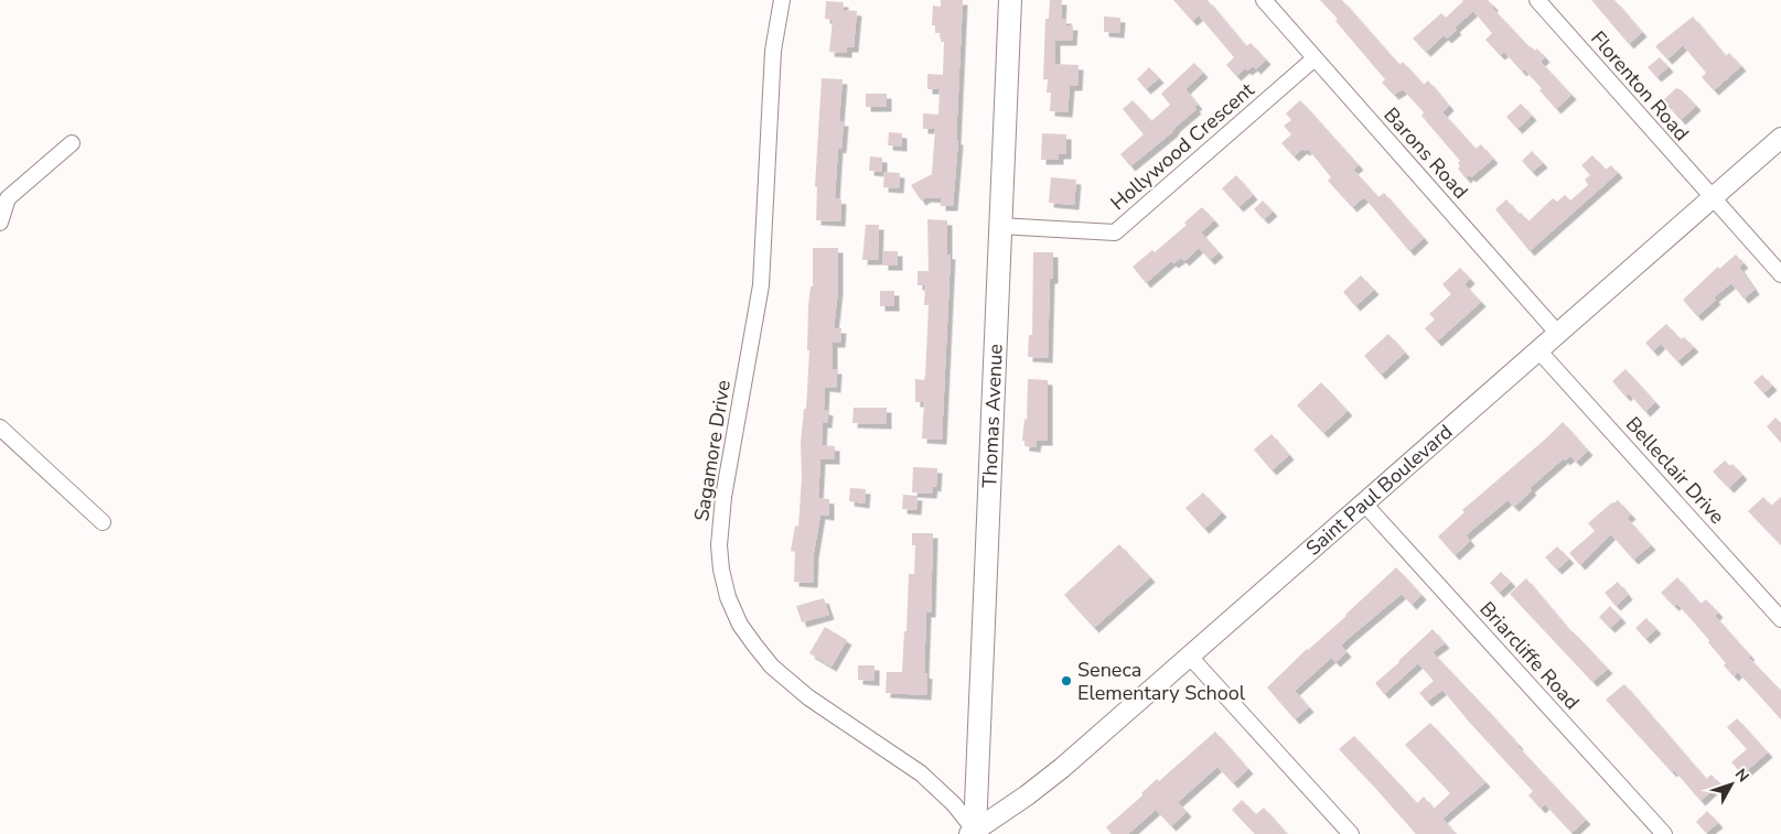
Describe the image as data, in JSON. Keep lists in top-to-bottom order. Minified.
{"streets":{"main road":["Thomas Avenue"],"street":["Florenton Road","Hollywood Crescent","Barons Road","Sagamore Drive","Belleclair Drive","Saint Paul Boulevard","Briarcliffe Road"]},"crossings":[["Florenton Road","Saint Paul Boulevard"],["Hollywood Crescent","Barons Road"],["Hollywood Crescent","Thomas Avenue"],["Barons Road","Saint Paul Boulevard"],["Thomas Avenue","Sagamore Drive"],["Thomas Avenue","Saint Paul Boulevard"],["Sagamore Drive","Saint Paul Boulevard"],["Belleclair Drive","Saint Paul Boulevard"],["Saint Paul Boulevard","Briarcliffe Road"]],"places":["Seneca Elementary School"],"north":"top right"}
